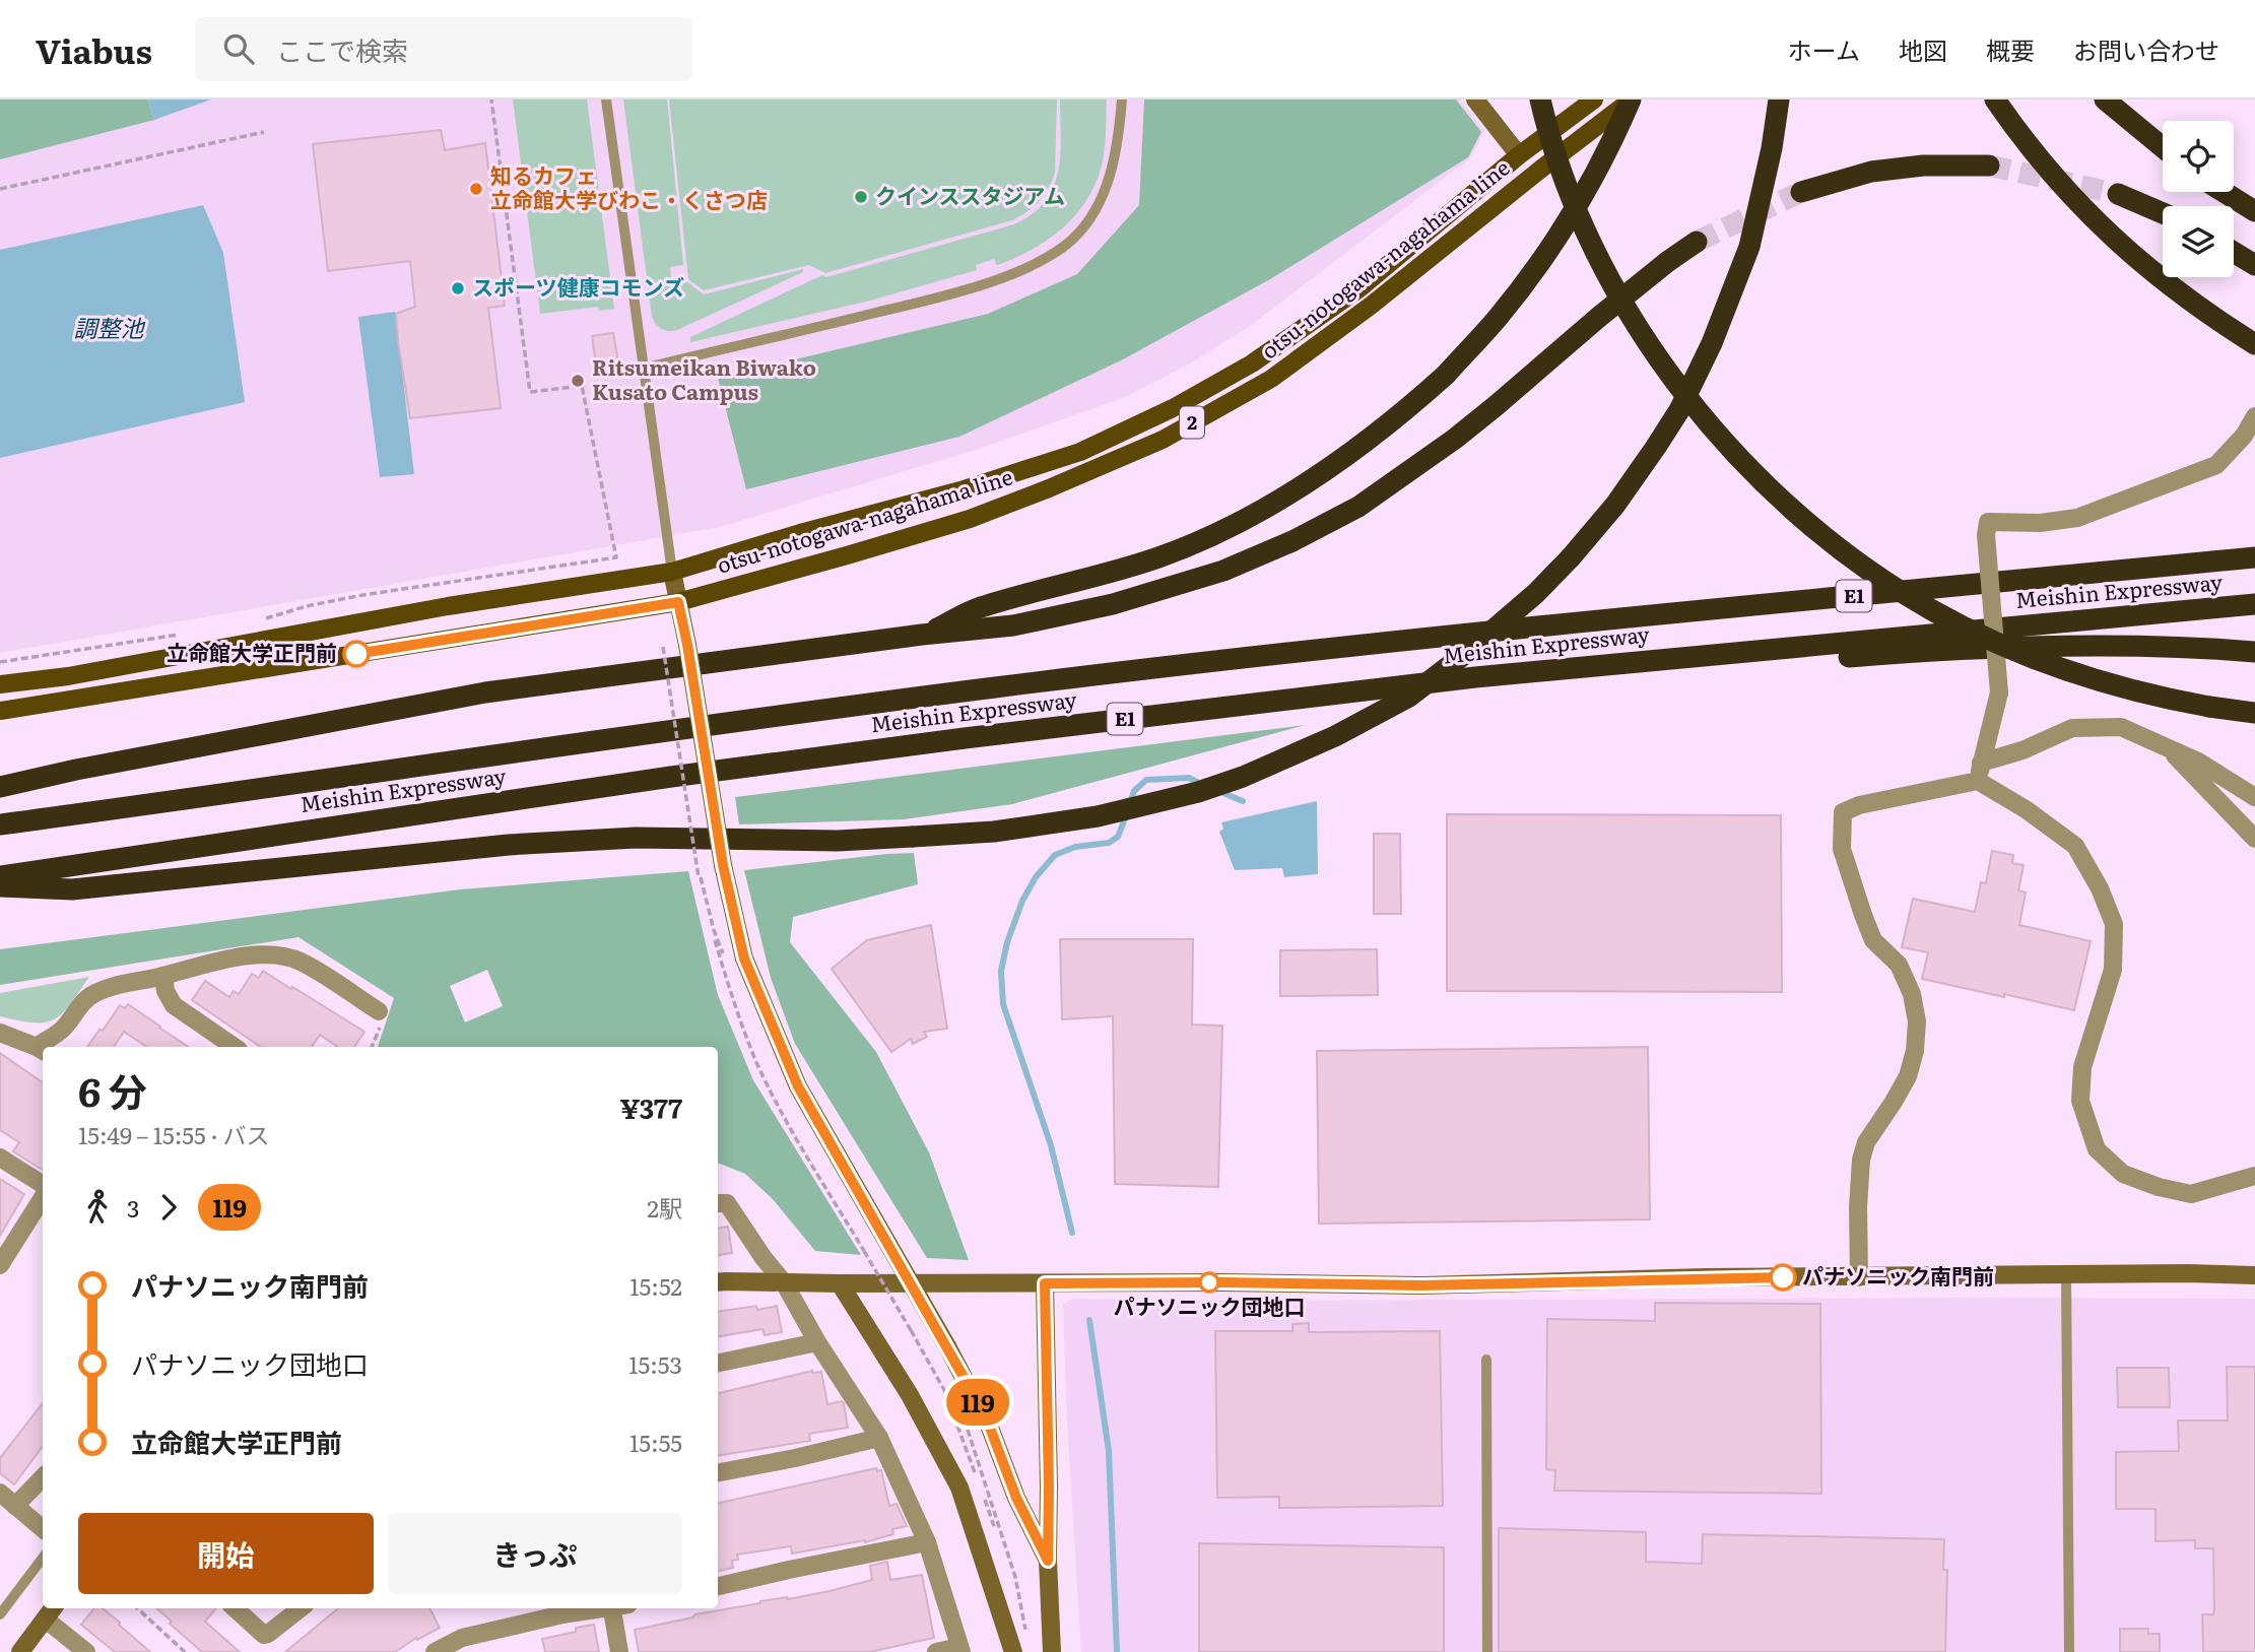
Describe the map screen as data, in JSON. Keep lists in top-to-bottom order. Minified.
{"streets":{"highway":["Meishin Expressway","E1"],"main road":["otsu-notogawa-nagahama line","2"]},"water":["調整池"],"places":["知るカフェ 立命館大学びわこ・くさつ店","クインススタジアム","スポーツ健康コモンズ","Ritsumeikan Biwako Kusato Campus","立命館大学正門前","パナソニック南門前","パナソニック団地口"],"lines":["bus line 119"],"page":{"header":"Viabus","search":"ここで検索","nav":["ホーム","地図","概要","お問い合わせ"],"on_map":"119","heading":["6 分","15:49 – 15:55 · バス","¥377"],"legs":["3","119","2駅"],"list":[{"name":"パナソニック南門前","value":"15:52"},{"name":"パナソニック団地口","value":"15:53"},{"name":"立命館大学正門前","value":"15:55"}],"buttons":["開始","きっぷ"]}}
